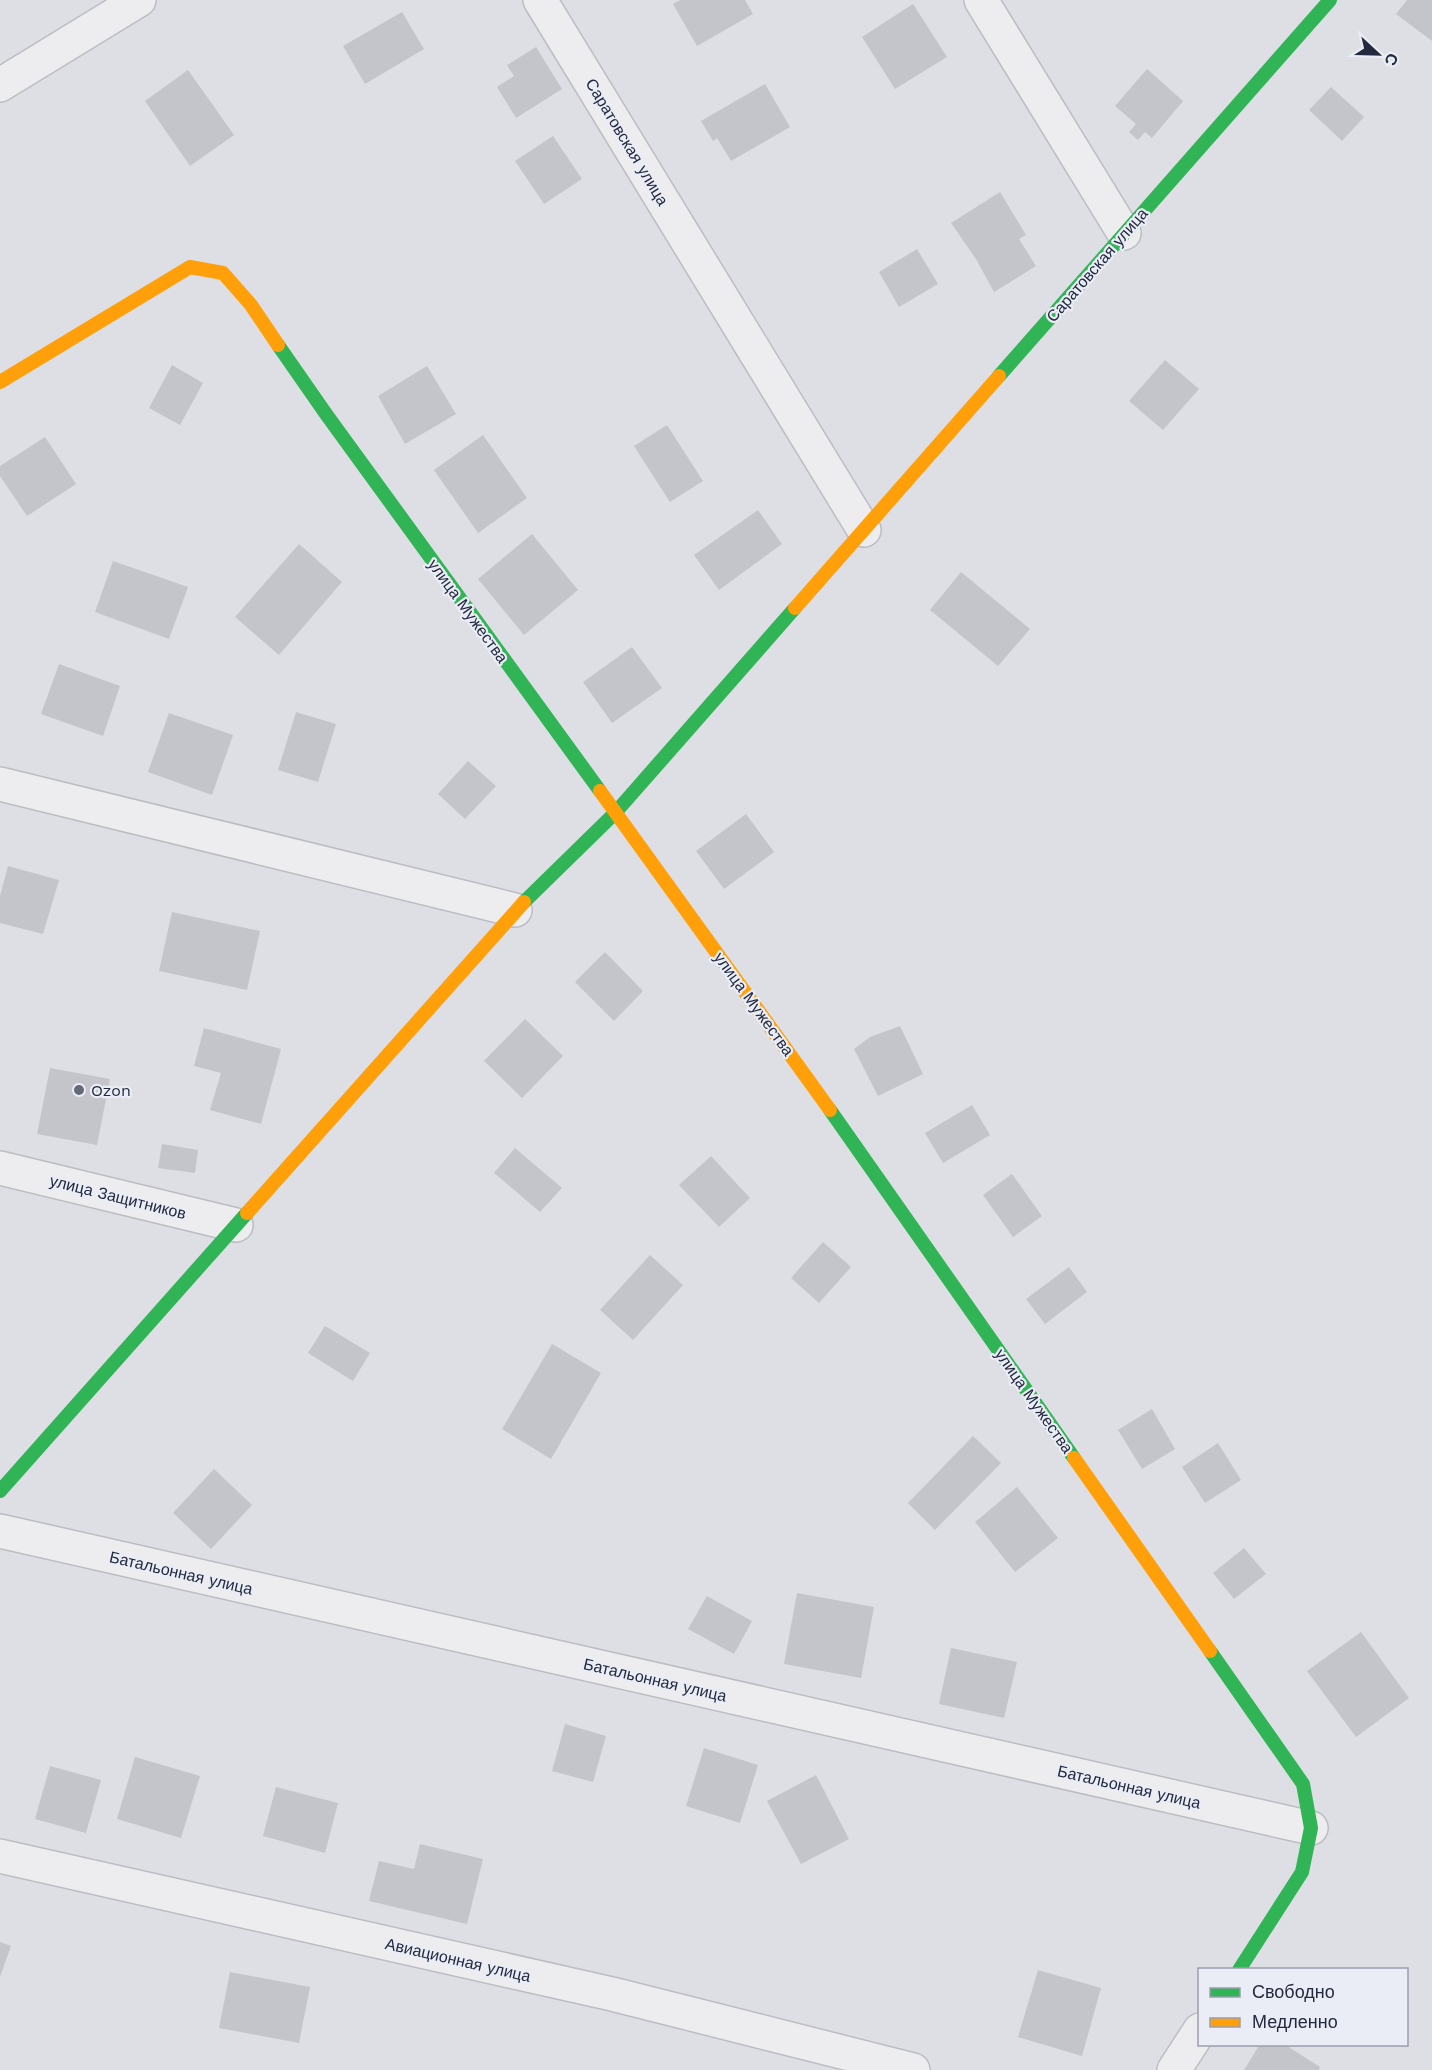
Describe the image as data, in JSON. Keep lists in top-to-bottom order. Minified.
{"streets":{"street":["Саратовская улица","улица Мужества","улица Защитников","Батальонная улица","Авиационная улица"]},"crossings":[["Саратовская улица","улица Мужества"],["Саратовская улица","улица Защитников"],["улица Мужества","Батальонная улица"]],"places":["Ozon"],"legend":["Свободно","Медленно"],"north":"right"}
